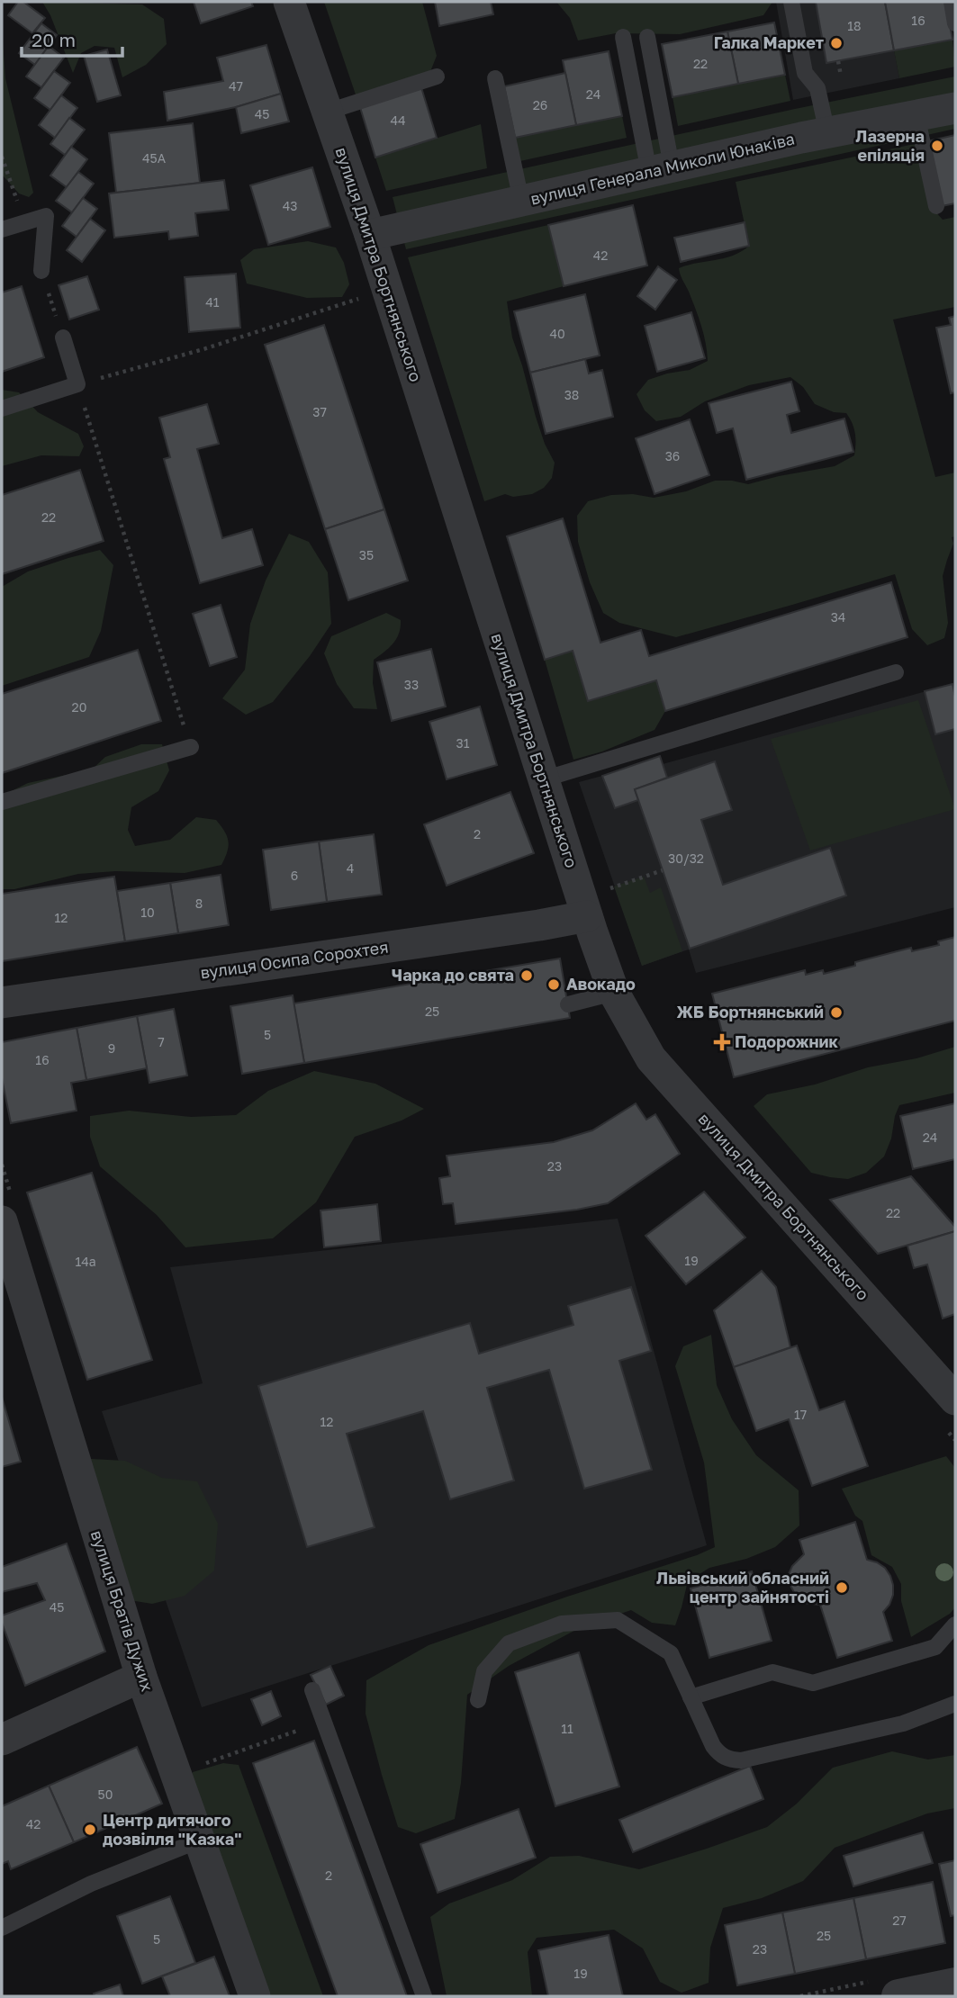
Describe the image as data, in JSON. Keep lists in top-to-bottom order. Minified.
{"streets":{"street":["вулиця Генерала Миколи Юнаківа","вулиця Дмитра Бортнянського","вулиця Осипа Сорохтея","вулиця Братів Дужих"]},"crossings":[["вулиця Генерала Миколи Юнаківа","вулиця Дмитра Бортнянського"],["вулиця Дмитра Бортнянського","вулиця Осипа Сорохтея"]],"places":{"other":["Галка Маркет","Лазерна епіляція","Чарка до свята","Авокадо","ЖБ Бортнянський","Львівський обласний центр зайнятості","Центр дитячого дозвілля \"Казка\""],"health":["Подорожник"]},"house_numbers":["16","18","22","47","24","26","45","44","45А","43","42","41","40","38","37","36","22","35","34","33","20","31","2","30/32","4","6","8","10","12","25","5","7","9","16","24","23","22","19","14а","17","12","45","11","50","42","2","27","25","5","23","19"],"scale_bar":"20 m"}
